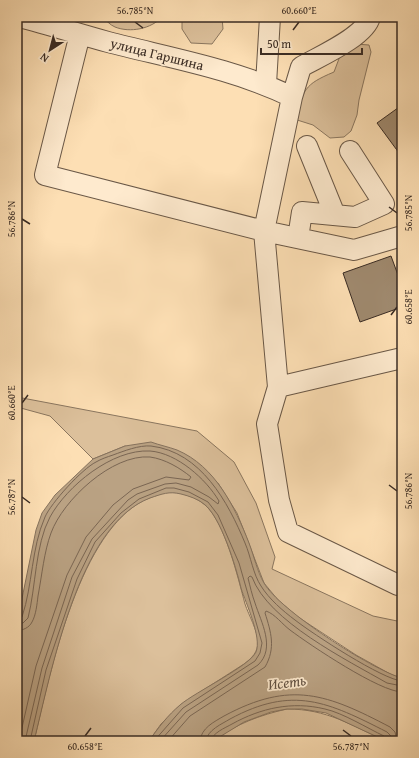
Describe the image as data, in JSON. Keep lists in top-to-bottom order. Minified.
{"streets":{"street":["улица Гаршина"]},"water":["Исеть"],"scale_bar":"50 m","north":"bottom left","coordinates":["56.785°N","60.660°E","56.786°N","60.658°E","56.787°N"]}
